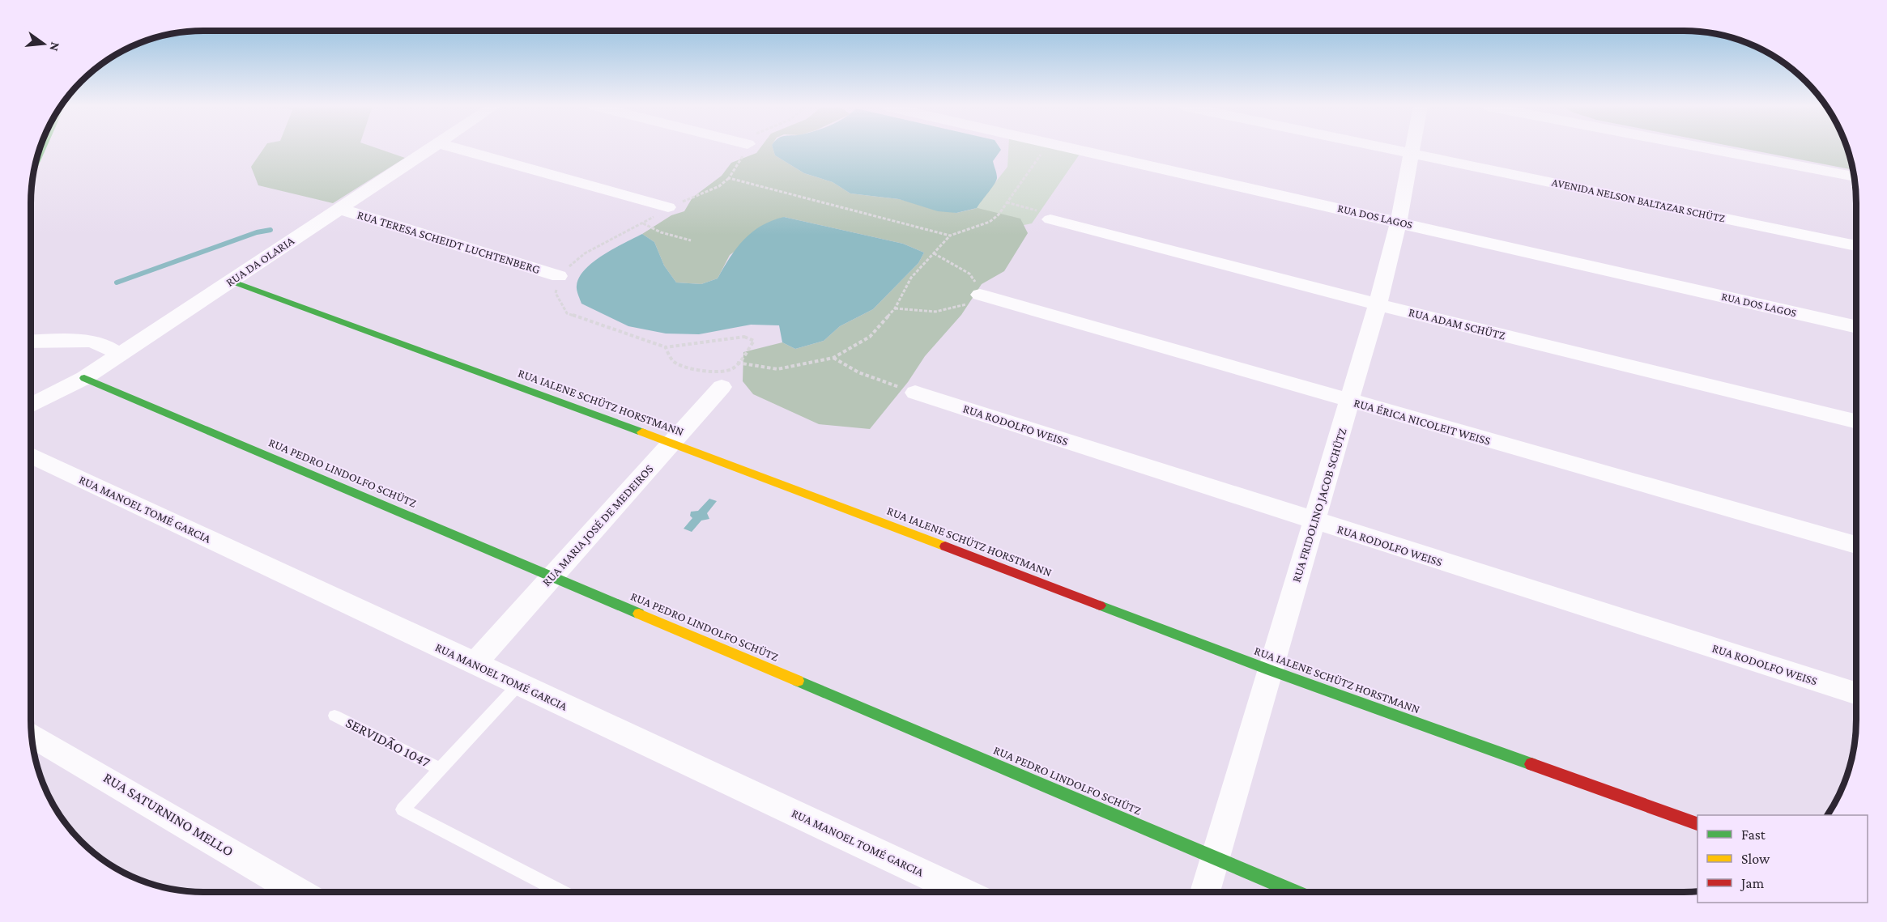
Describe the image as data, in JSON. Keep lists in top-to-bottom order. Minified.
{"streets":{"street":["AVENIDA NELSON BALTAZAR SCHÜTZ","RUA DOS LAGOS","RUA TERESA SCHEIDT LUCHTENBERG","RUA DA OLARIA","RUA ADAM SCHÜTZ","RUA IALENE SCHÜTZ HORSTMANN","RUA ÉRICA NICOLEIT WEISS","RUA RODOLFO WEISS","RUA PEDRO LINDOLFO SCHÜTZ","RUA FRIDOLINO JACOB SCHÜTZ","RUA MANOEL TOMÉ GARCIA","RUA MARIA JOSÉ DE MEDEIROS","RUA SATURNINO MELLO"],"lane":["SERVIDÃO 1047"]},"crossings":[["AVENIDA NELSON BALTAZAR SCHÜTZ","RUA FRIDOLINO JACOB SCHÜTZ"],["RUA DOS LAGOS","RUA FRIDOLINO JACOB SCHÜTZ"],["RUA TERESA SCHEIDT LUCHTENBERG","RUA DA OLARIA"],["RUA DA OLARIA","RUA IALENE SCHÜTZ HORSTMANN"],["RUA DA OLARIA","RUA PEDRO LINDOLFO SCHÜTZ"],["RUA ADAM SCHÜTZ","RUA FRIDOLINO JACOB SCHÜTZ"],["RUA IALENE SCHÜTZ HORSTMANN","RUA FRIDOLINO JACOB SCHÜTZ"],["RUA IALENE SCHÜTZ HORSTMANN","RUA MARIA JOSÉ DE MEDEIROS"],["RUA ÉRICA NICOLEIT WEISS","RUA FRIDOLINO JACOB SCHÜTZ"],["RUA RODOLFO WEISS","RUA FRIDOLINO JACOB SCHÜTZ"],["RUA PEDRO LINDOLFO SCHÜTZ","RUA FRIDOLINO JACOB SCHÜTZ"],["RUA PEDRO LINDOLFO SCHÜTZ","RUA MARIA JOSÉ DE MEDEIROS"],["RUA MANOEL TOMÉ GARCIA","RUA MARIA JOSÉ DE MEDEIROS"]],"legend":["Fast","Slow","Jam"],"north":"right"}
